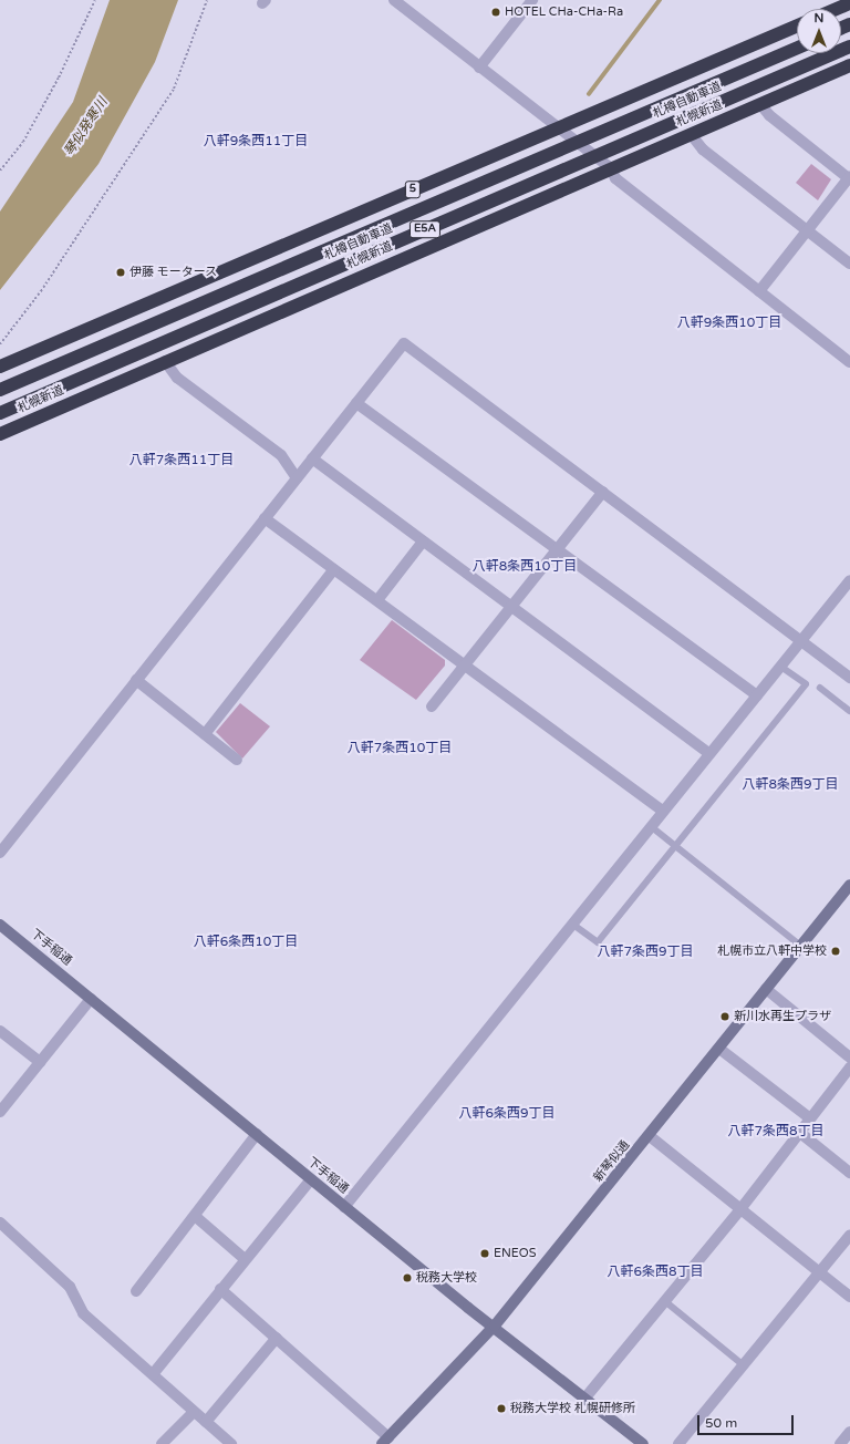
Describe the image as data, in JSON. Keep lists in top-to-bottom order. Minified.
{"streets":{"highway":["札樽自動車道","札幌新道","5","E5A"],"main road":["下手稲通","新琴似通"]},"crossings":[["下手稲通","新琴似通"]],"districts":["八軒9条西11丁目","八軒9条西10丁目","八軒7条西11丁目","八軒8条西10丁目","八軒7条西10丁目","八軒8条西9丁目","八軒6条西10丁目","八軒7条西9丁目","八軒6条西9丁目","八軒7条西8丁目","八軒6条西8丁目"],"water":["琴似発寒川"],"places":["HOTEL CHa-CHa-Ra","伊藤 モータース","札幌市立八軒中学校","新川水再生プラザ","ENEOS","税務大学校","税務大学校 札幌研修所"],"scale_bar":"50 m","north":"top"}
